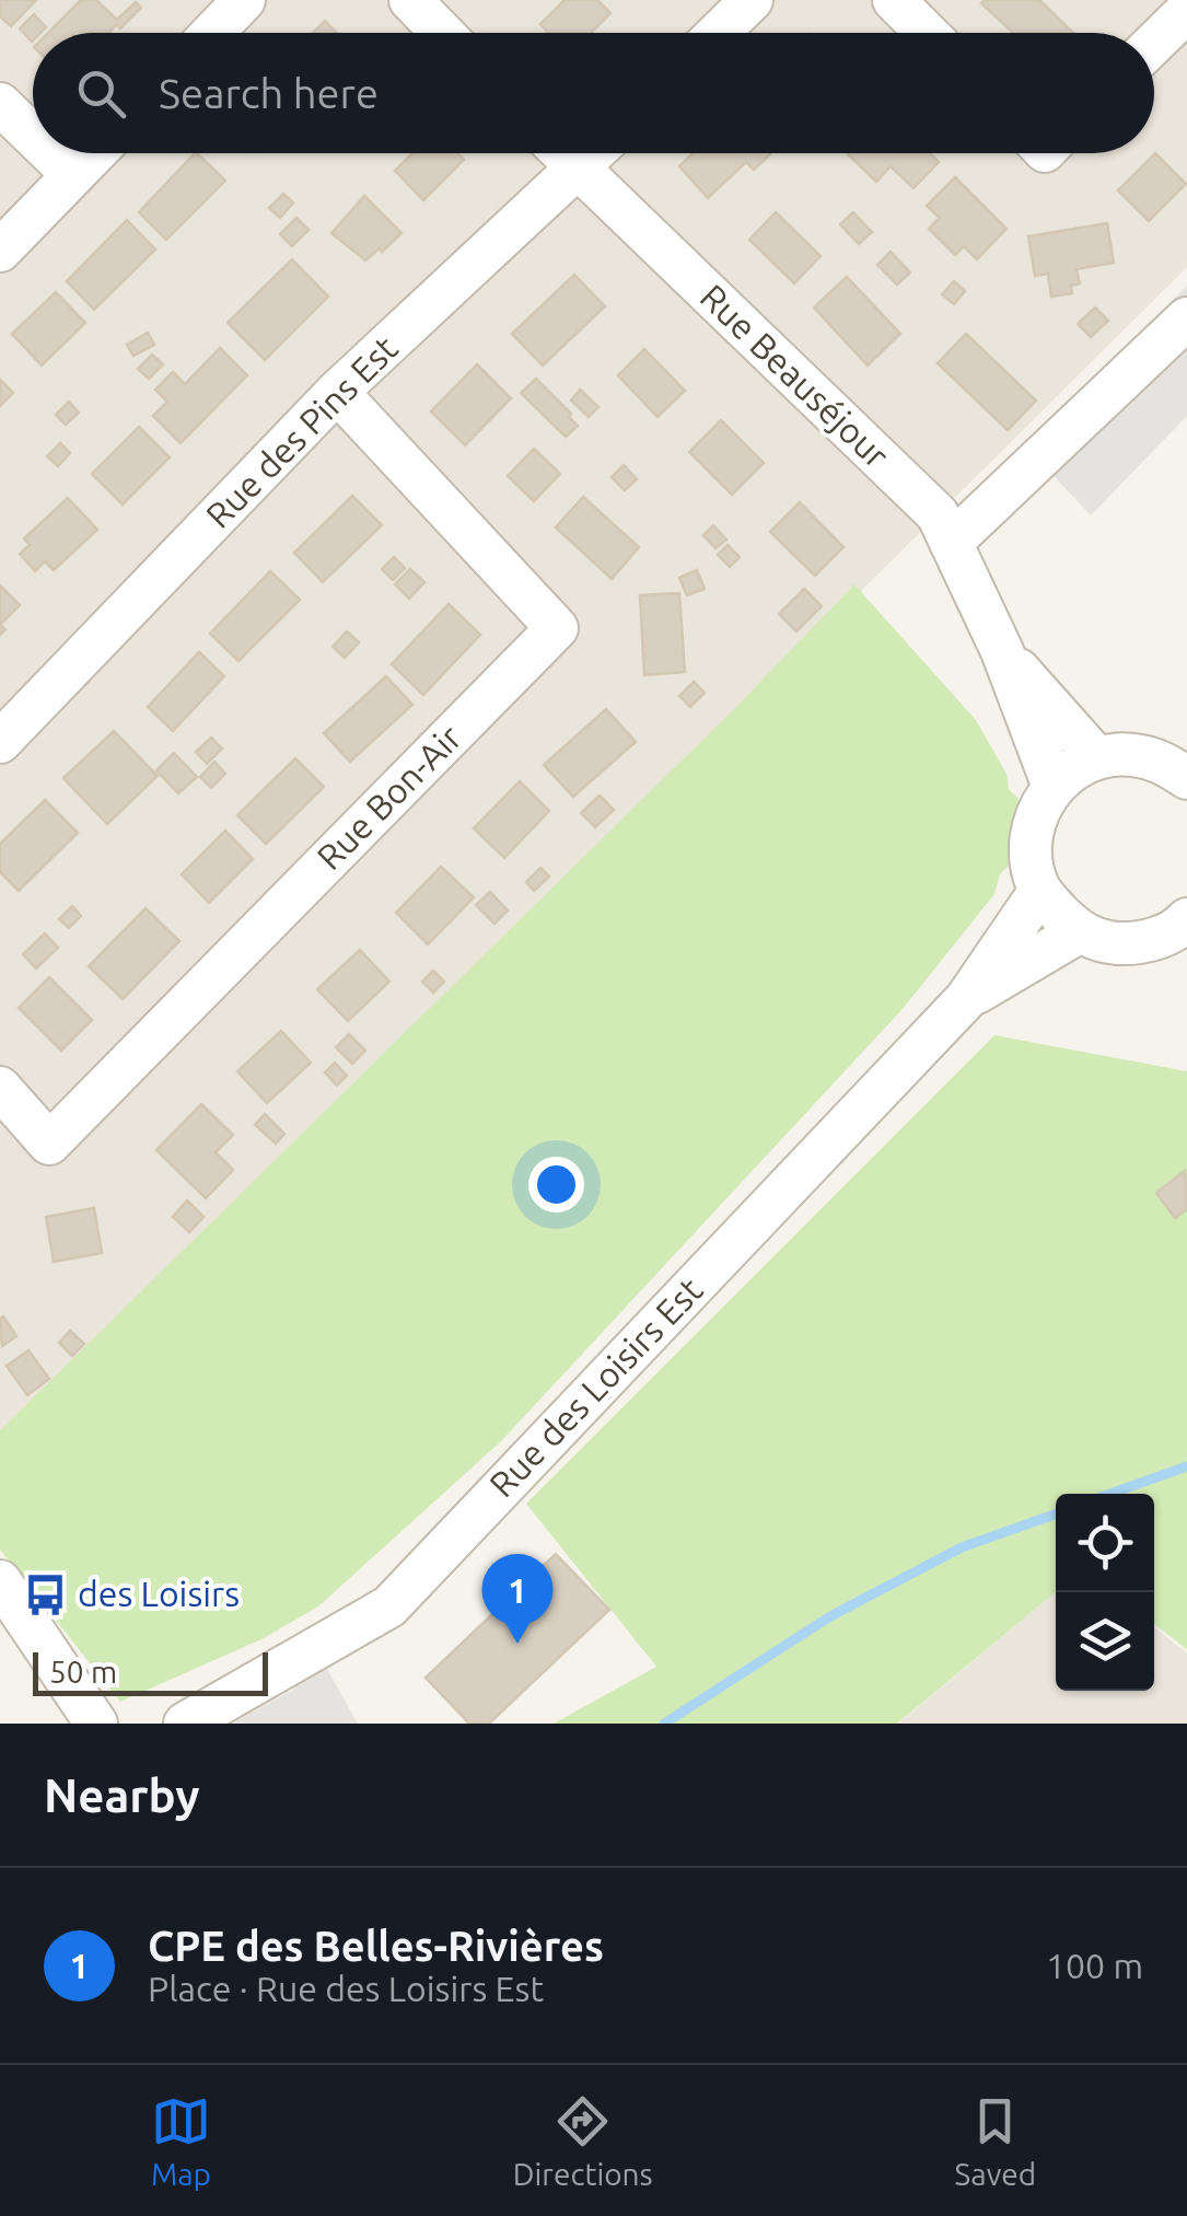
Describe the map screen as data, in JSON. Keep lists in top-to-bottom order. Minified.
{"streets":{"street":["Rue Beauséjour","Rue des Pins Est","Rue Bon-Air","Rue des Loisirs Est"]},"crossings":[["Rue Beauséjour","Rue des Pins Est"],["Rue des Pins Est","Rue Bon-Air"]],"places":{"bus stop":["des Loisirs"]},"scale_bar":"50 m","page":{"search":"Search here","pins":"1","scale":"50 m","heading":"Nearby","list":[{"mark":"1","name":"CPE des Belles-Rivières","note":"Place · Rue des Loisirs Est","value":"100 m"}],"nav":["Map","Directions","Saved"]}}
